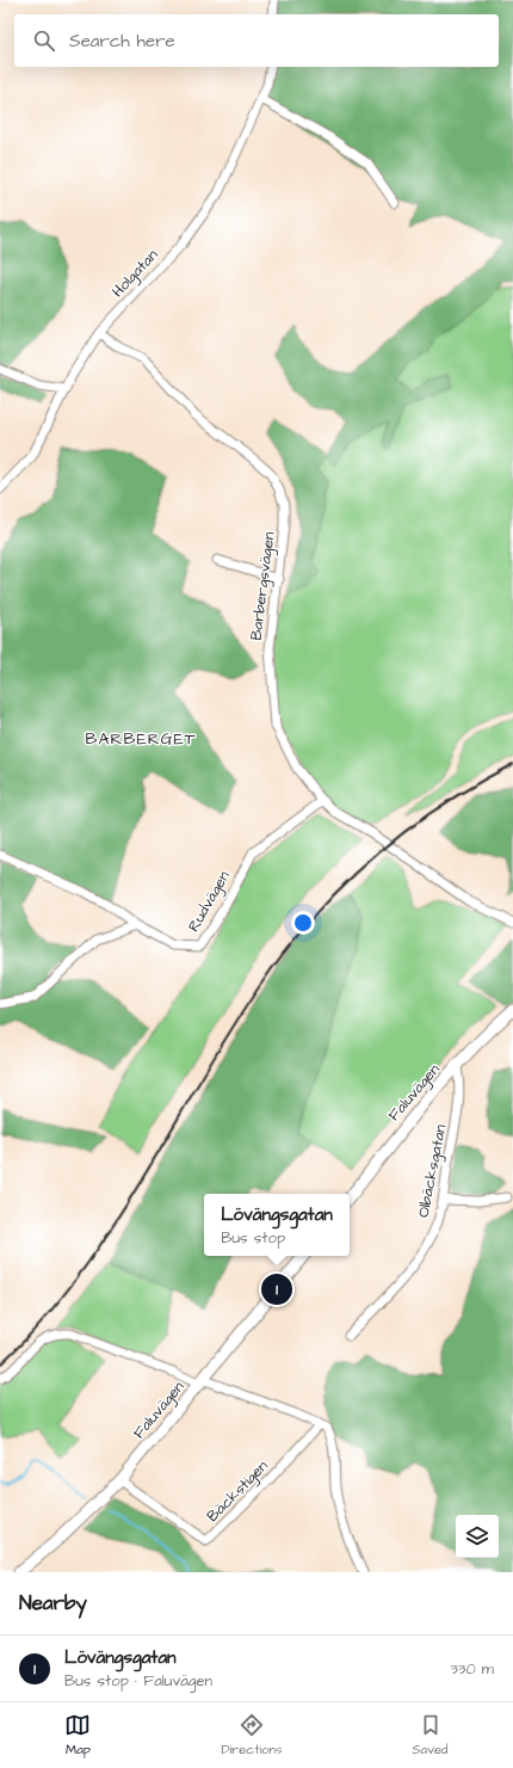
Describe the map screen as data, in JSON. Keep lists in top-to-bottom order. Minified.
{"streets":{"street":["Holgatan","Barbergsvägen","Rudvägen","Faluvägen","Olbäcksgatan","Bäckstigen"]},"crossings":[["Holgatan","Barbergsvägen"],["Barbergsvägen","Rudvägen"],["Faluvägen","Olbäcksgatan"],["Faluvägen","Bäckstigen"]],"districts":["BARBERGET"],"page":{"search":"Search here","popup":["Lövängsgatan","Bus stop"],"pins":"1","heading":"Nearby","list":[{"mark":"1","name":"Lövängsgatan","note":"Bus stop · Faluvägen","value":"330 m"}],"nav":["Map","Directions","Saved"]}}
